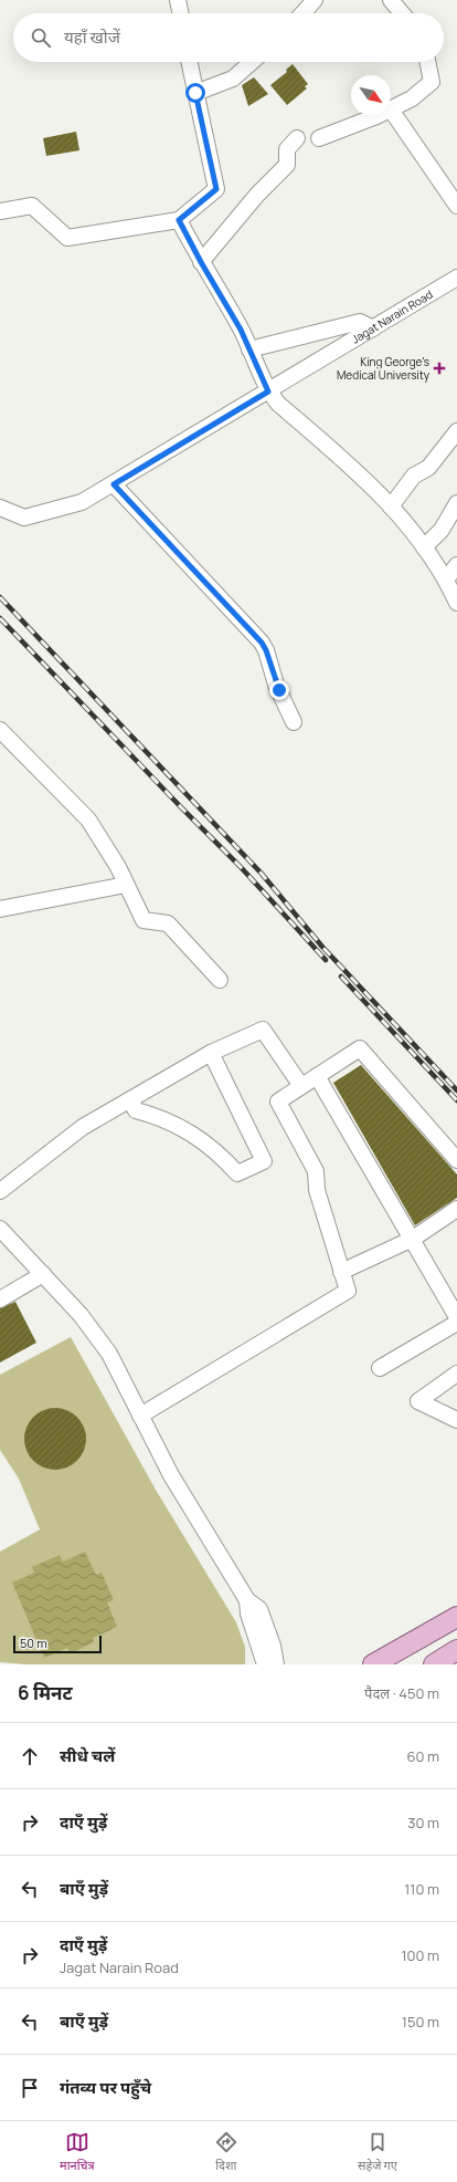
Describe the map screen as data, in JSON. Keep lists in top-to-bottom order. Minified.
{"streets":{"street":["Jagat Narain Road"]},"places":{"health":["King George's Medical University"]},"scale_bar":"50 m","north":"bottom right","page":{"search":"यहाँ खोजें","scale":"50 m","heading":["6 मिनट","पैदल · 450 m"],"list":[["सीधे चलें","60 m"],["दाएँ मुड़ें","30 m"],["बाएँ मुड़ें","110 m"],["दाएँ मुड़ें","Jagat Narain Road","100 m"],["बाएँ मुड़ें","150 m"],"गंतव्य पर पहुँचे"],"nav":["मानचित्र","दिशा","सहेजे गए"]}}
